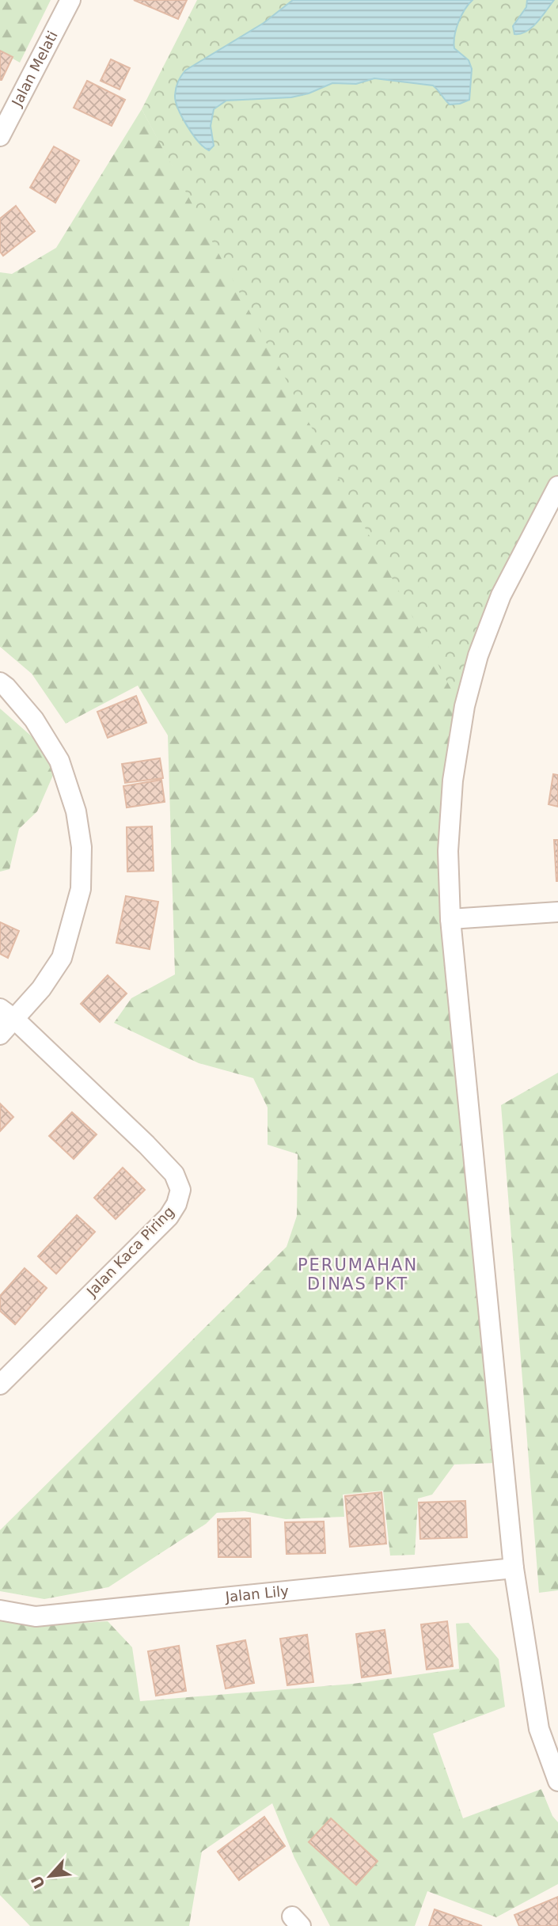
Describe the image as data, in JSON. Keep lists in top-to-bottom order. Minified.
{"streets":{"street":["Jalan Melati","Jalan Kaca Piring","Jalan Lily"]},"districts":["PERUMAHAN DINAS PKT"],"north":"bottom left"}
